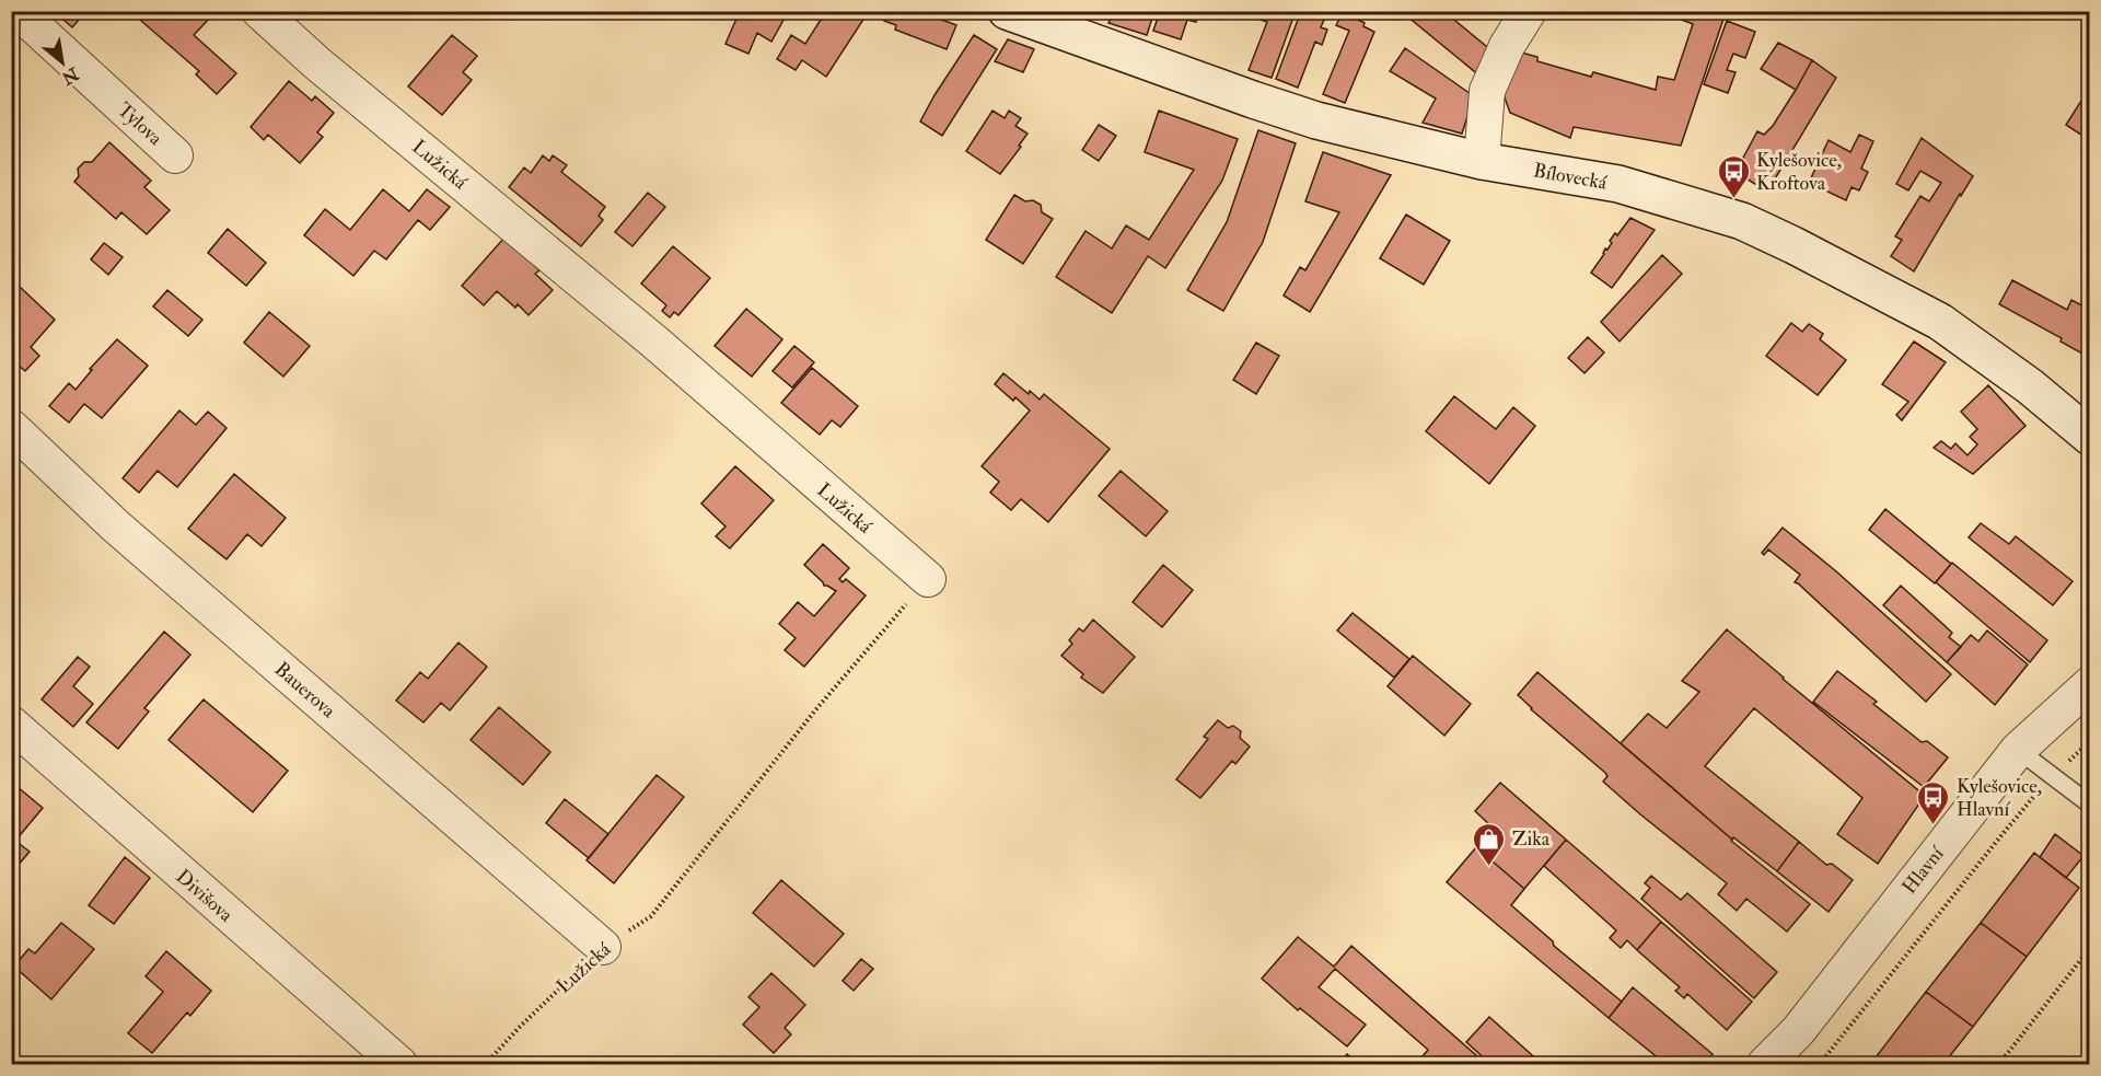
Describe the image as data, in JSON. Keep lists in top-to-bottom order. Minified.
{"streets":{"main road":["Bílovecká"],"street":["Tylova","Lužická","Bauerova","Hlavní","Divišova"]},"crossings":[["Lužická","Bauerova"]],"places":{"bus stop":["Kylešovice, Kroftova","Kylešovice, Hlavní"],"shop":["Zika"]},"north":"bottom right"}
